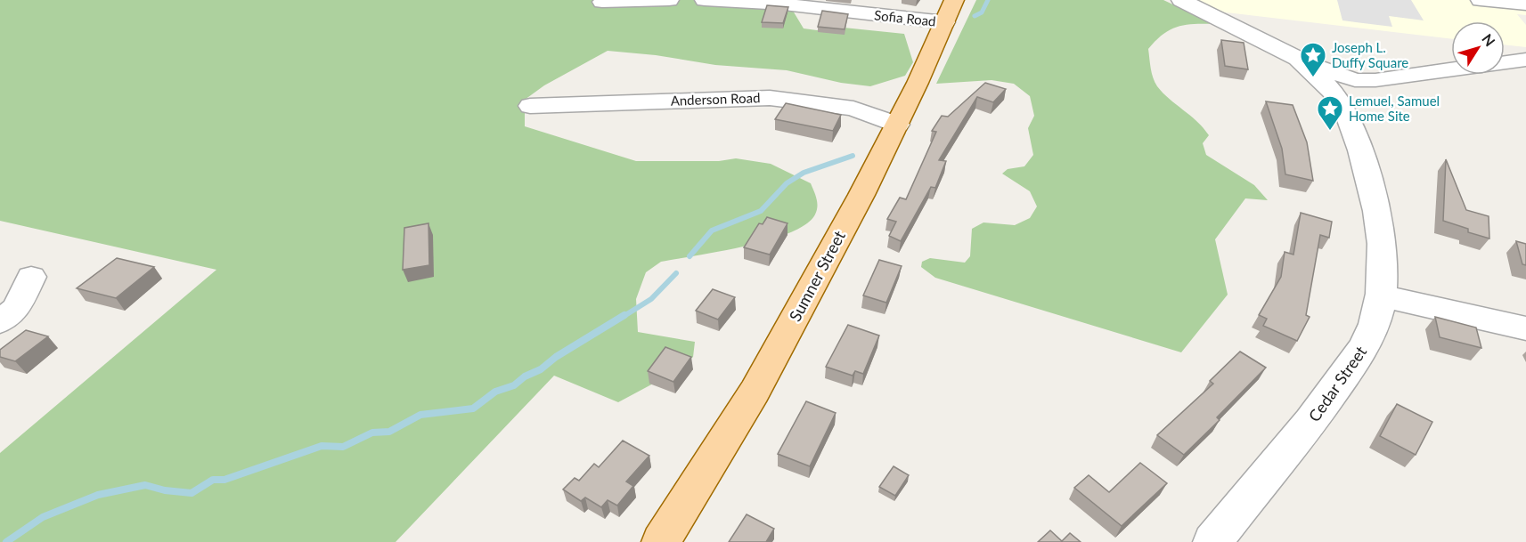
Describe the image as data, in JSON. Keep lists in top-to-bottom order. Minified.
{"streets":{"main road":["Sumner Street"],"street":["Sofia Road","Anderson Road","Cedar Street"]},"crossings":[["Sofia Road","Sumner Street"],["Anderson Road","Sumner Street"]],"places":{"place":["Joseph L. Duffy Square","Lemuel, Samuel Home Site"]},"north":"top right"}
